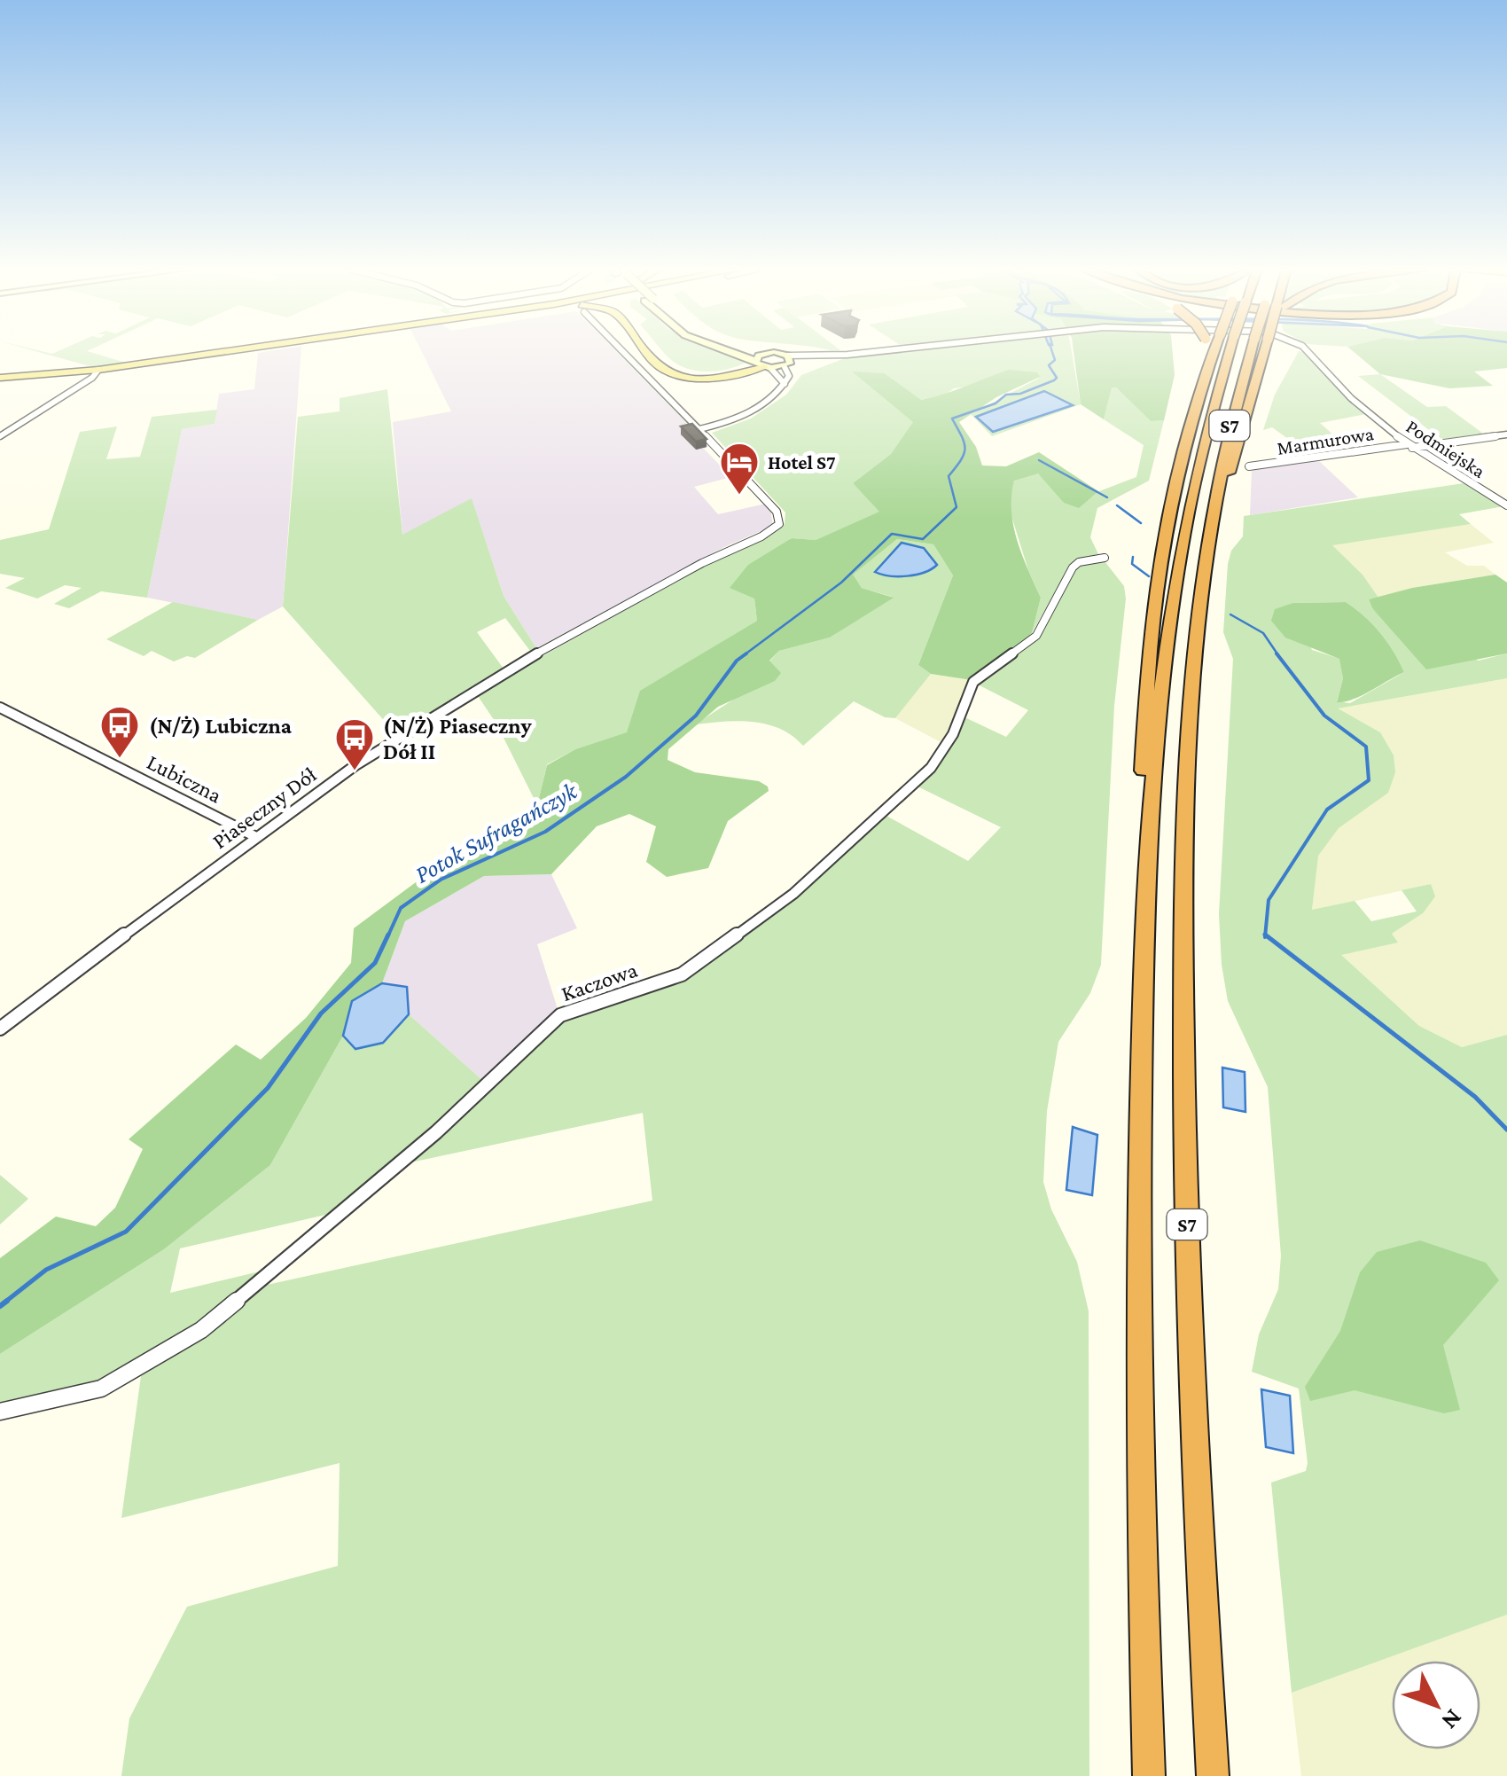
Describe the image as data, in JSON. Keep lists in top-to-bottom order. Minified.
{"streets":{"highway":["S7"],"street":["Marmurowa","Podmiejska","Lubiczna","Piaseczny Dół","Kaczowa"]},"crossings":[["Marmurowa","Podmiejska"],["Lubiczna","Piaseczny Dół"]],"water":["Potok Sufragańczyk"],"places":{"hotel":["Hotel S7"],"bus stop":["(N/Ż) Lubiczna","(N/Ż) Piaseczny Dół II"]},"north":"bottom right"}
